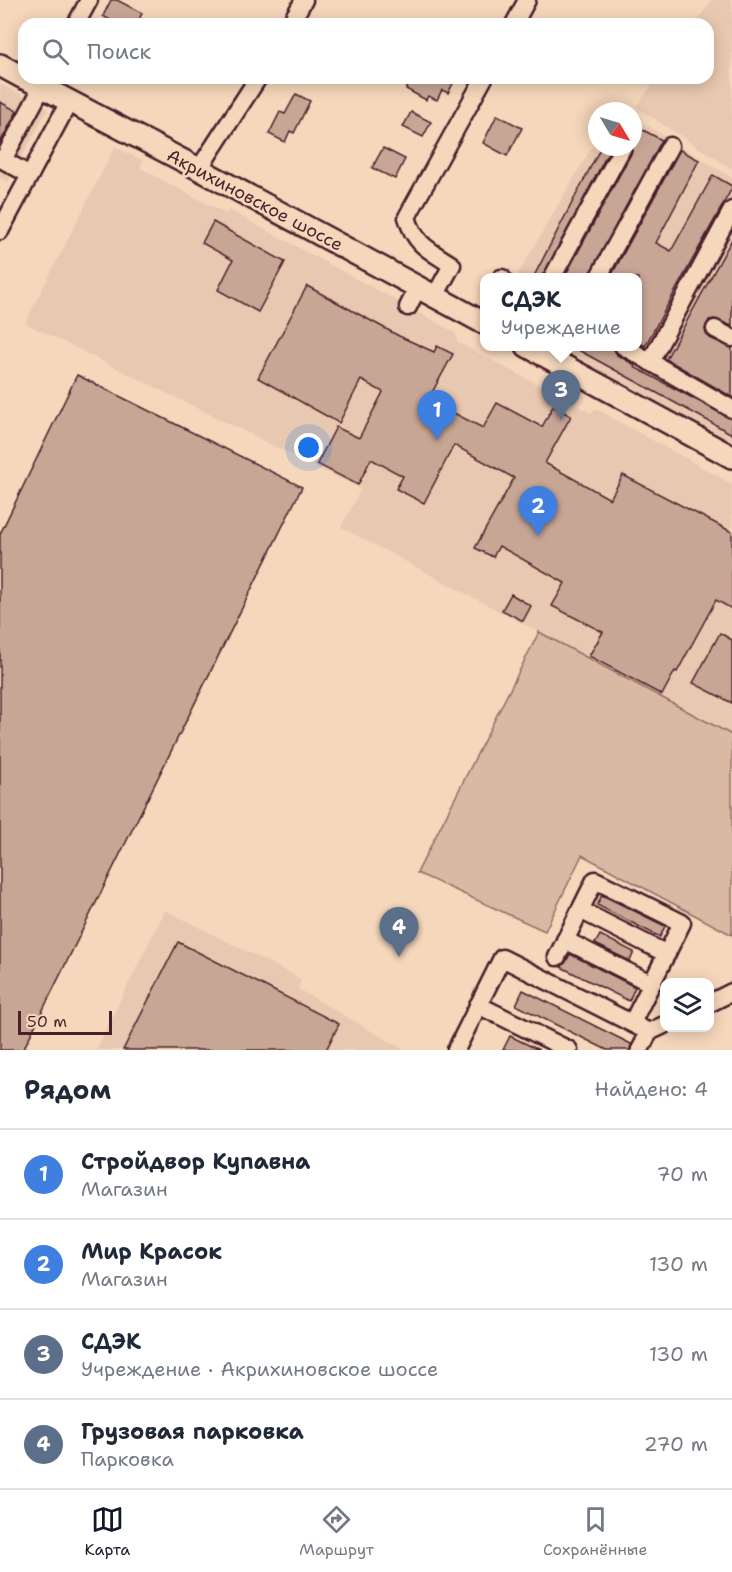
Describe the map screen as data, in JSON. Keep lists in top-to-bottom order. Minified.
{"streets":{"main road":["Акрихиновское шоссе"]},"scale_bar":"50 m","north":"bottom right","page":{"search":"Поиск","popup":["СДЭК","Учреждение"],"pins":["3","1","2","4"],"scale":"50 m","heading":["Рядом","Найдено: 4"],"list":[{"mark":"1","name":"Стройдвор Купавна","note":"Магазин","value":"70 m"},{"mark":"2","name":"Мир Красок","note":"Магазин","value":"130 m"},{"mark":"3","name":"СДЭК","note":"Учреждение · Акрихиновское шоссе","value":"130 m"},{"mark":"4","name":"Грузовая парковка","note":"Парковка","value":"270 m"}],"nav":["Карта","Маршрут","Сохранённые"]}}
